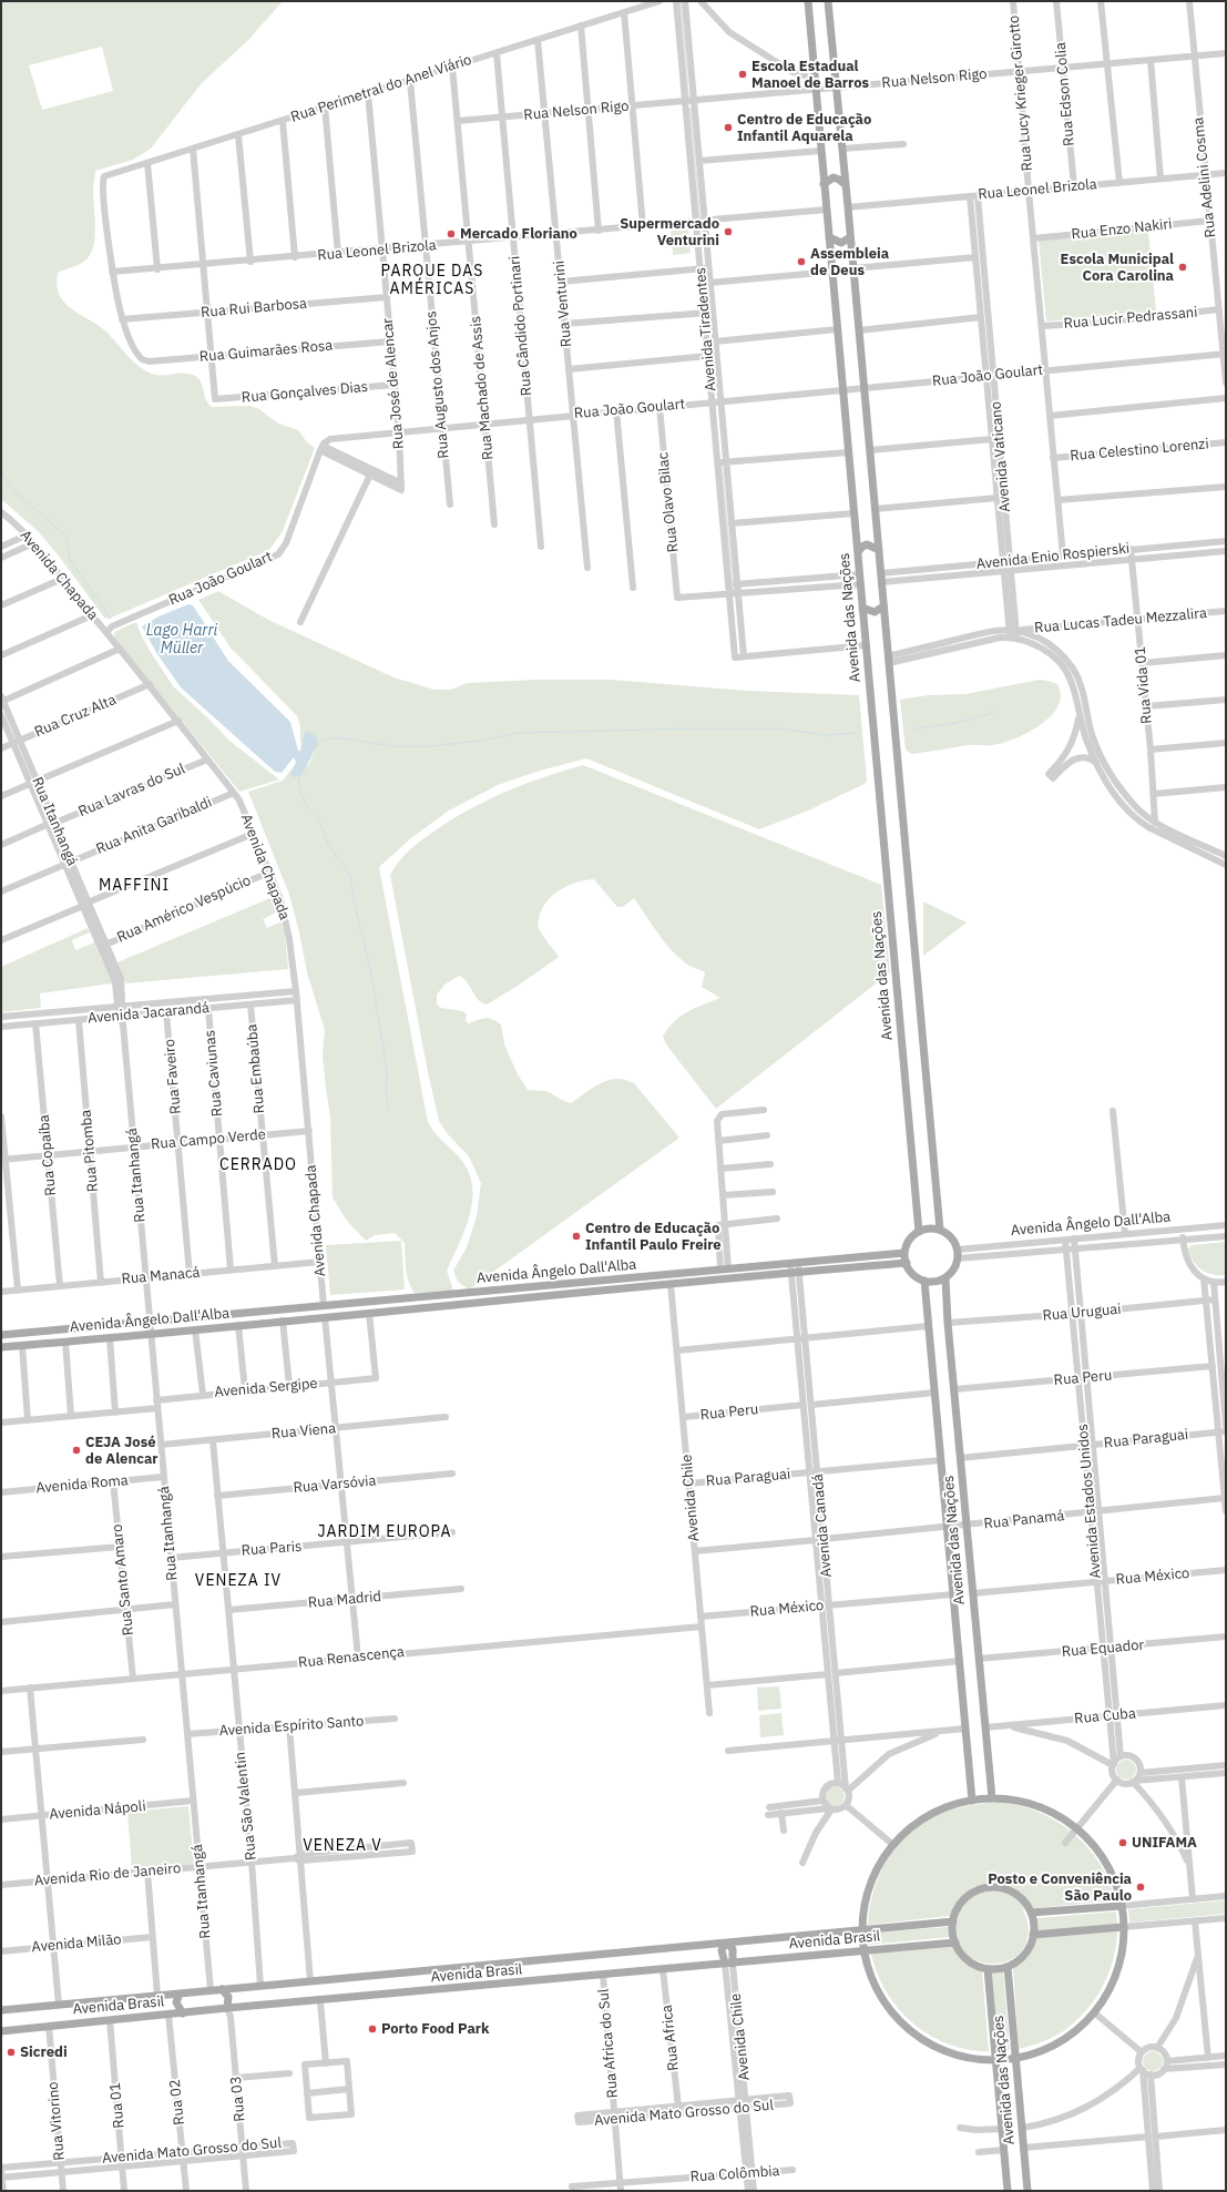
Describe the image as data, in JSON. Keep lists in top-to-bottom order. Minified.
{"streets":{"main road":["Avenida das Nações","Avenida Ângelo Dall'Alba","Avenida Brasil"],"street":["Rua Nelson Rigo","Rua Perimetral do Anel Viário","Rua Lucy Krieger Girotto","Rua Edson Colia","Rua Adelini Cosma","Rua Leonel Brizola","Rua Enzo Nakiri","Rua Venturini","Rua Rui Barbosa","Rua Lucir Pedrassani","Rua Cândido Portinari","Avenida Tiradentes","Rua Guimarães Rosa","Rua João Goulart","Rua José de Alencar","Rua Augusto dos Anjos","Rua Machado de Assis","Rua Gonçalves Dias","Rua Celestino Lorenzi","Avenida Vaticano","Rua Olavo Bilac","Avenida Enio Rospierski","Avenida Chapada","Rua Lucas Tadeu Mezzalira","Rua Vida 01","Rua Cruz Alta","Rua Lavras do Sul","Rua Itanhangá","Rua Anita Garibaldi","Rua Américo Vespúcio","Avenida Jacarandá","Rua Embaúba","Rua Caviunas","Rua Faveiro","Rua Campo Verde","Rua Pitomba","Rua Copaíba","Rua Manacá","Rua Uruguai","Rua Peru","Avenida Sergipe","Rua Viena","Rua Paraguai","Avenida Roma","Rua Varsóvia","Avenida Chile","Avenida Estados Unidos","Rua Panamá","Avenida Canadá","Rua Paris","Rua México","Rua Santo Amaro","Rua Madrid","Rua Equador","Rua Renascença","Rua Cuba","Avenida Espírito Santo","Rua São Valentin","Avenida Nápoli","Avenida Rio de Janeiro","Avenida Milão","Rua Africa","Rua Africa do Sul","Rua 03","Rua 02","Rua 01","Avenida Mato Grosso do Sul","Rua Vitorino","Rua Colômbia"]},"crossings":[["Rua Nelson Rigo","Rua Lucy Krieger Girotto"],["Rua Nelson Rigo","Rua Edson Colia"],["Rua Nelson Rigo","Rua Adelini Cosma"],["Rua Nelson Rigo","Rua Venturini"],["Rua Nelson Rigo","Rua Cândido Portinari"],["Rua Nelson Rigo","Avenida Tiradentes"],["Rua Nelson Rigo","Rua Machado de Assis"],["Rua Nelson Rigo","Avenida das Nações"],["Rua Perimetral do Anel Viário","Rua Leonel Brizola"],["Rua Perimetral do Anel Viário","Rua Venturini"],["Rua Perimetral do Anel Viário","Rua Cândido Portinari"],["Rua Perimetral do Anel Viário","Rua José de Alencar"],["Rua Perimetral do Anel Viário","Rua Augusto dos Anjos"],["Rua Perimetral do Anel Viário","Rua Machado de Assis"],["Rua Lucy Krieger Girotto","Rua Leonel Brizola"],["Rua Lucy Krieger Girotto","Rua Enzo Nakiri"],["Rua Lucy Krieger Girotto","Rua Lucir Pedrassani"],["Rua Lucy Krieger Girotto","Rua João Goulart"],["Rua Lucy Krieger Girotto","Rua Celestino Lorenzi"],["Rua Lucy Krieger Girotto","Avenida Enio Rospierski"],["Rua Edson Colia","Rua Leonel Brizola"],["Rua Adelini Cosma","Rua Leonel Brizola"],["Rua Adelini Cosma","Rua Enzo Nakiri"],["Rua Adelini Cosma","Rua Lucir Pedrassani"],["Rua Adelini Cosma","Rua João Goulart"],["Rua Leonel Brizola","Rua Venturini"],["Rua Leonel Brizola","Rua Cândido Portinari"],["Rua Leonel Brizola","Avenida Tiradentes"],["Rua Leonel Brizola","Rua José de Alencar"],["Rua Leonel Brizola","Rua Augusto dos Anjos"],["Rua Leonel Brizola","Rua Machado de Assis"],["Rua Leonel Brizola","Avenida Vaticano"],["Rua Leonel Brizola","Avenida das Nações"],["Rua Venturini","Rua João Goulart"],["Rua Rui Barbosa","Rua Guimarães Rosa"],["Rua Rui Barbosa","Rua José de Alencar"],["Rua Cândido Portinari","Rua João Goulart"],["Avenida Tiradentes","Rua João Goulart"],["Avenida Tiradentes","Rua Olavo Bilac"],["Rua Guimarães Rosa","Rua José de Alencar"],["Rua Guimarães Rosa","Rua Gonçalves Dias"],["Rua João Goulart","Rua José de Alencar"],["Rua João Goulart","Rua Augusto dos Anjos"],["Rua João Goulart","Rua Machado de Assis"],["Rua João Goulart","Avenida Vaticano"],["Rua João Goulart","Rua Olavo Bilac"],["Rua João Goulart","Avenida Chapada"],["Rua João Goulart","Avenida das Nações"],["Rua José de Alencar","Rua Gonçalves Dias"],["Avenida Vaticano","Avenida Enio Rospierski"],["Avenida Vaticano","Rua Lucas Tadeu Mezzalira"],["Avenida Enio Rospierski","Rua Vida 01"],["Avenida Chapada","Rua Cruz Alta"],["Avenida Chapada","Rua Lavras do Sul"],["Avenida Chapada","Rua Anita Garibaldi"],["Avenida Chapada","Rua Américo Vespúcio"],["Avenida Chapada","Avenida Jacarandá"],["Avenida Chapada","Rua Campo Verde"],["Avenida Chapada","Avenida Ângelo Dall'Alba"],["Avenida Chapada","Rua Manacá"],["Avenida das Nações","Avenida Ângelo Dall'Alba"],["Avenida das Nações","Rua Uruguai"],["Avenida das Nações","Rua Peru"],["Avenida das Nações","Rua Paraguai"],["Avenida das Nações","Rua Panamá"],["Avenida das Nações","Rua México"],["Avenida das Nações","Rua Equador"],["Avenida das Nações","Rua Cuba"],["Avenida das Nações","Avenida Brasil"],["Rua Lucas Tadeu Mezzalira","Rua Vida 01"],["Rua Cruz Alta","Rua Itanhangá"],["Rua Lavras do Sul","Rua Itanhangá"],["Rua Itanhangá","Rua Anita Garibaldi"],["Rua Itanhangá","Rua Américo Vespúcio"],["Rua Itanhangá","Avenida Jacarandá"],["Rua Itanhangá","Rua Campo Verde"],["Rua Itanhangá","Avenida Ângelo Dall'Alba"],["Rua Itanhangá","Rua Manacá"],["Rua Itanhangá","Avenida Sergipe"],["Rua Itanhangá","Rua Viena"],["Rua Itanhangá","Avenida Roma"],["Rua Itanhangá","Rua Paris"],["Rua Itanhangá","Rua Renascença"],["Rua Itanhangá","Avenida Espírito Santo"],["Rua Itanhangá","Avenida Nápoli"],["Rua Itanhangá","Avenida Rio de Janeiro"],["Rua Itanhangá","Avenida Brasil"],["Avenida Jacarandá","Rua Embaúba"],["Avenida Jacarandá","Rua Caviunas"],["Avenida Jacarandá","Rua Faveiro"],["Avenida Jacarandá","Rua Pitomba"],["Avenida Jacarandá","Rua Copaíba"],["Rua Embaúba","Rua Campo Verde"],["Rua Embaúba","Rua Manacá"],["Rua Caviunas","Rua Campo Verde"],["Rua Caviunas","Rua Manacá"],["Rua Faveiro","Rua Campo Verde"],["Rua Faveiro","Rua Manacá"],["Rua Campo Verde","Rua Pitomba"],["Rua Campo Verde","Rua Copaíba"],["Rua Pitomba","Rua Manacá"],["Rua Copaíba","Rua Manacá"],["Avenida Ângelo Dall'Alba","Avenida Sergipe"],["Avenida Ângelo Dall'Alba","Avenida Chile"],["Avenida Ângelo Dall'Alba","Avenida Estados Unidos"],["Avenida Ângelo Dall'Alba","Avenida Canadá"],["Rua Uruguai","Avenida Estados Unidos"],["Rua Peru","Avenida Chile"],["Rua Peru","Avenida Estados Unidos"],["Rua Peru","Avenida Canadá"],["Rua Viena","Rua São Valentin"],["Rua Paraguai","Avenida Chile"],["Rua Paraguai","Avenida Estados Unidos"],["Rua Paraguai","Avenida Canadá"],["Avenida Roma","Rua Santo Amaro"],["Rua Varsóvia","Rua São Valentin"],["Avenida Chile","Rua México"],["Avenida Chile","Rua Renascença"],["Avenida Chile","Avenida Brasil"],["Avenida Chile","Avenida Mato Grosso do Sul"],["Avenida Chile","Rua Colômbia"],["Avenida Estados Unidos","Rua Panamá"],["Avenida Estados Unidos","Rua México"],["Avenida Estados Unidos","Rua Equador"],["Avenida Estados Unidos","Rua Cuba"],["Rua Panamá","Avenida Canadá"],["Avenida Canadá","Rua México"],["Rua Paris","Rua São Valentin"],["Rua Santo Amaro","Rua Renascença"],["Rua Madrid","Rua São Valentin"],["Rua Renascença","Rua São Valentin"],["Avenida Espírito Santo","Rua São Valentin"],["Rua São Valentin","Avenida Rio de Janeiro"],["Rua São Valentin","Avenida Brasil"],["Avenida Brasil","Rua Africa"],["Avenida Brasil","Rua Africa do Sul"],["Avenida Brasil","Rua 03"],["Avenida Brasil","Rua 02"],["Avenida Brasil","Rua 01"],["Avenida Brasil","Rua Vitorino"],["Rua Africa","Avenida Mato Grosso do Sul"],["Rua Africa do Sul","Avenida Mato Grosso do Sul"],["Rua Africa do Sul","Rua Colômbia"],["Rua 03","Avenida Mato Grosso do Sul"],["Rua 02","Avenida Mato Grosso do Sul"],["Rua 01","Avenida Mato Grosso do Sul"],["Avenida Mato Grosso do Sul","Rua Vitorino"]],"districts":["PARQUE DAS AMÉRICAS","MAFFINI","CERRADO","JARDIM EUROPA","VENEZA IV","VENEZA V"],"water":["Lago Harri Müller"],"places":["Escola Estadual Manoel de Barros","Centro de Educação Infantil Aquarela","Supermercado Venturini","Mercado Floriano","Assembleia de Deus","Escola Municipal Cora Carolina","Centro de Educação Infantil Paulo Freire","CEJA José de Alencar","UNIFAMA","Posto e Conveniência São Paulo","Porto Food Park","Sicredi"]}
